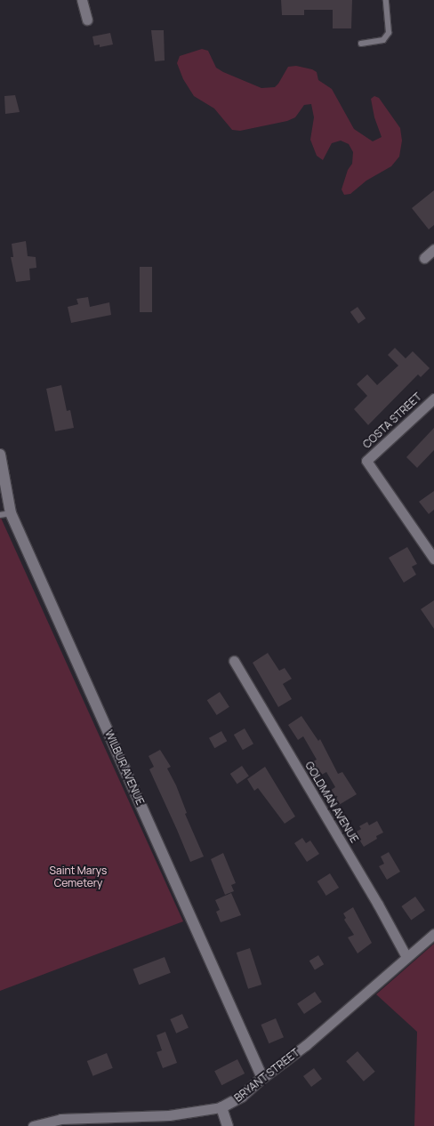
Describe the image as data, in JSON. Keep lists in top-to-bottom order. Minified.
{"streets":{"street":["COSTA STREET","WILBUR AVENUE","GOLDMAN AVENUE","BRYANT STREET"]},"crossings":[["WILBUR AVENUE","BRYANT STREET"],["GOLDMAN AVENUE","BRYANT STREET"]],"parks":["Saint Marys Cemetery"]}
